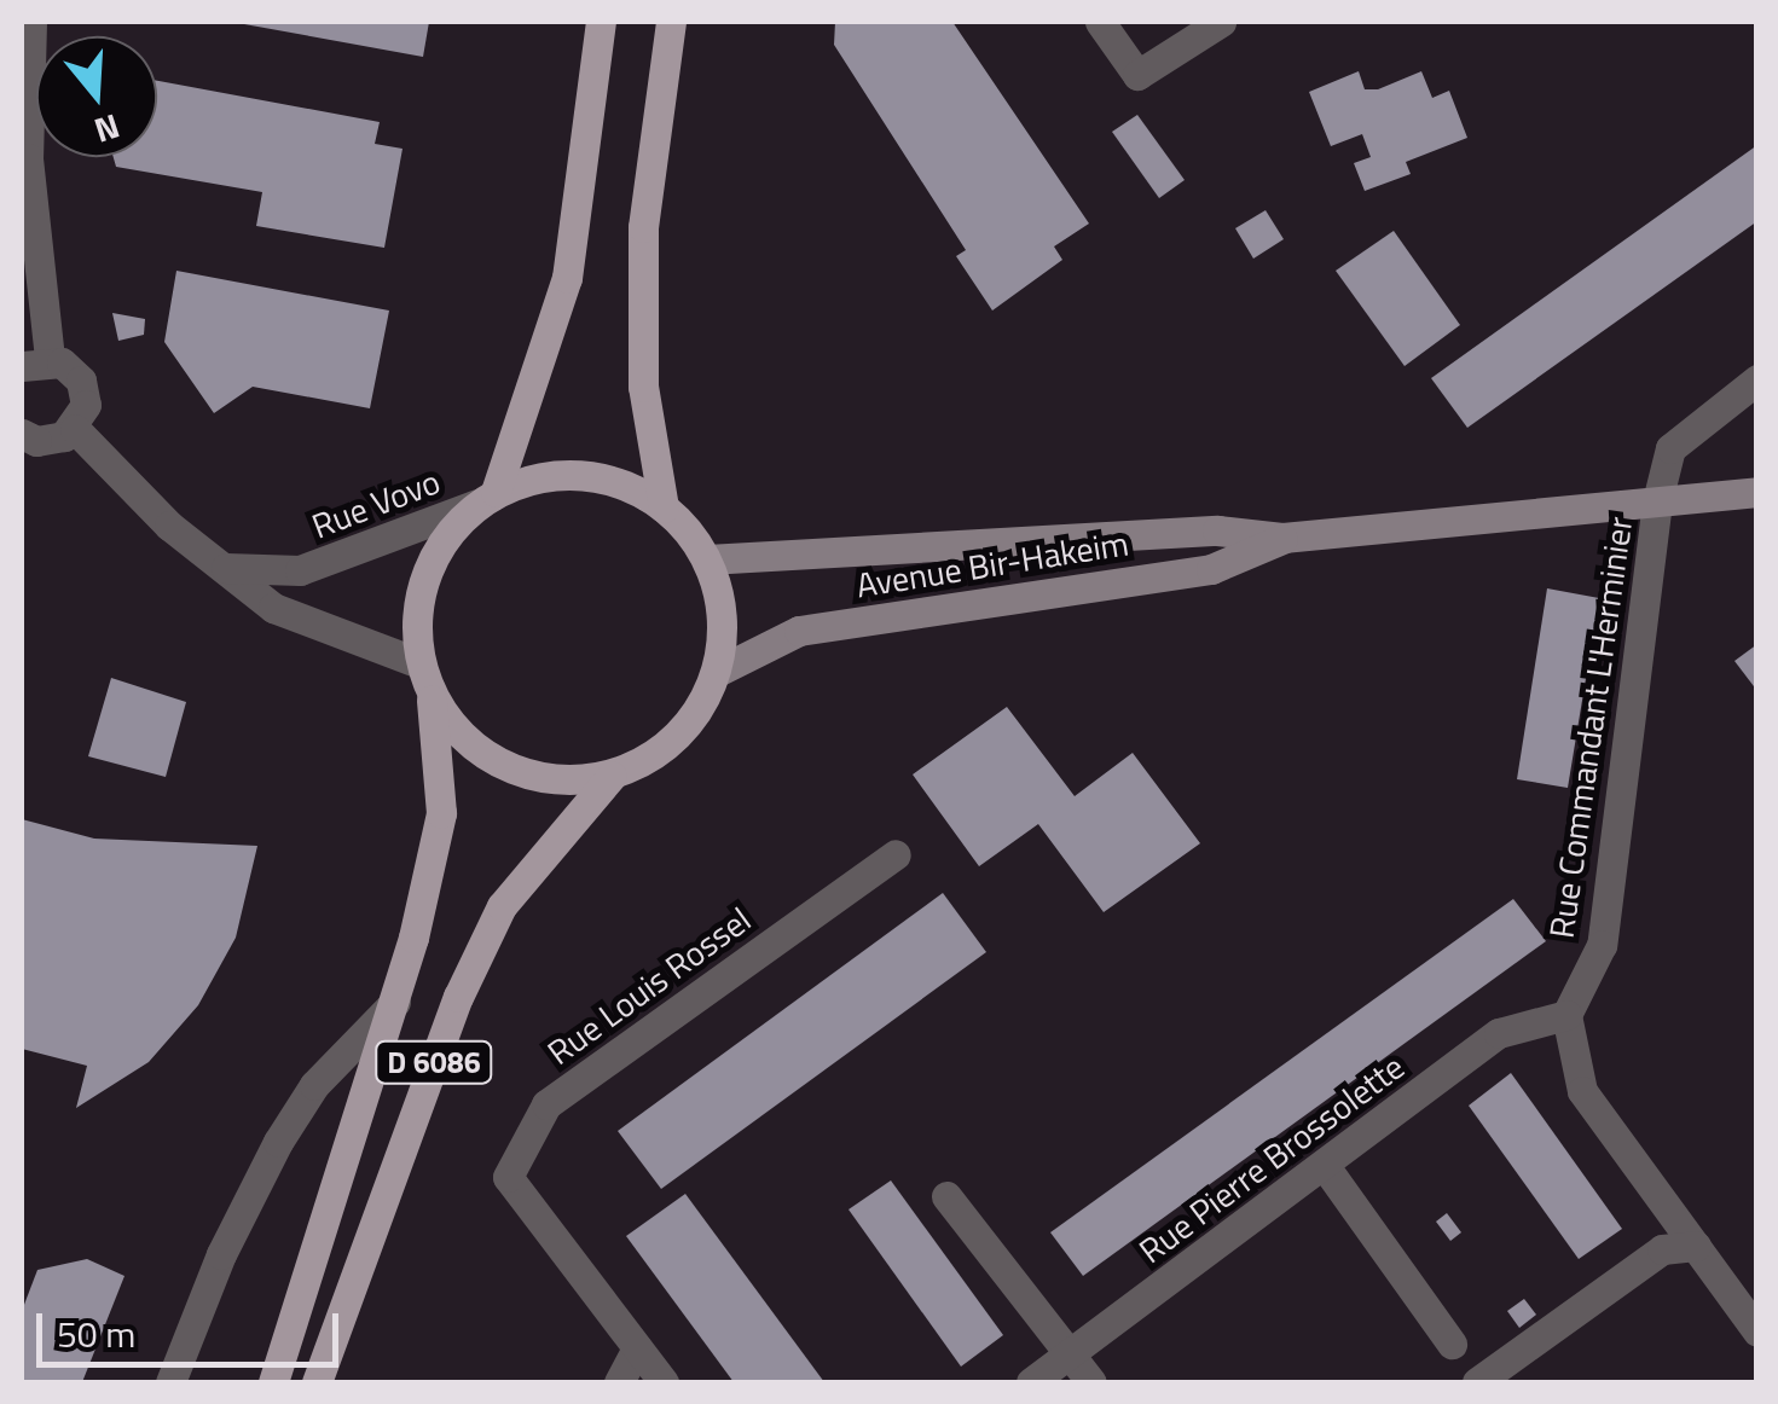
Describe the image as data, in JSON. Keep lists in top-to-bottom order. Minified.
{"streets":{"main road":["Avenue Bir-Hakeim","D 6086"],"street":["Rue Vovo","Rue Commandant L'Herminier","Rue Louis Rossel","Rue Pierre Brossolette"]},"crossings":[["Rue Vovo","Avenue Bir-Hakeim"],["Rue Vovo","D 6086"],["Avenue Bir-Hakeim","Rue Commandant L'Herminier"],["Avenue Bir-Hakeim","D 6086"],["Rue Commandant L'Herminier","Rue Pierre Brossolette"]],"scale_bar":"50 m","north":"bottom"}
